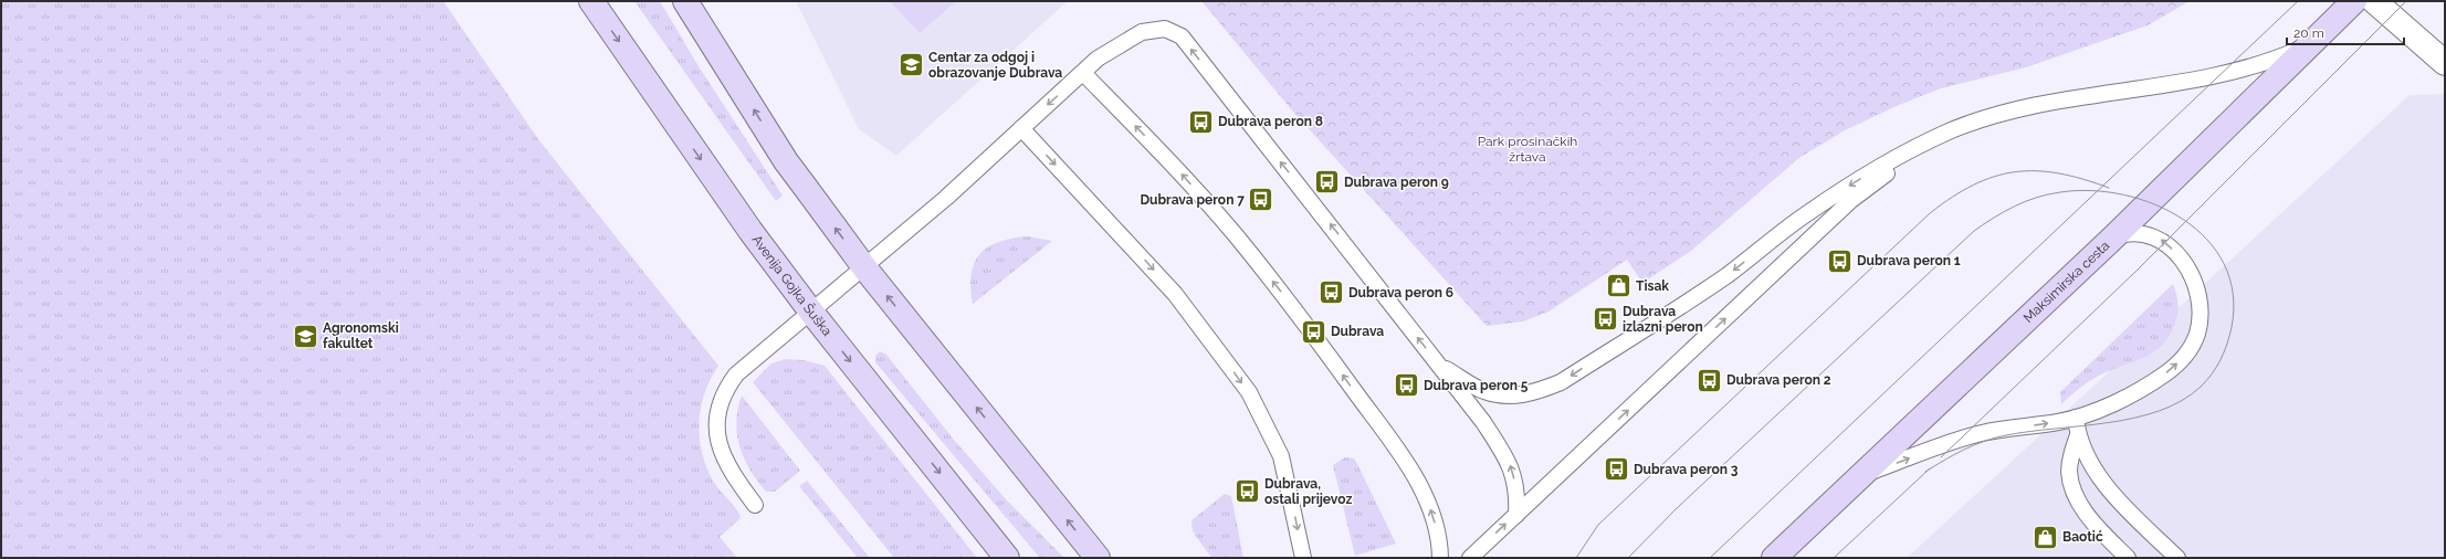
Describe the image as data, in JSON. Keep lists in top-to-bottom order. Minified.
{"streets":{"main road":["Maksimirska cesta","Avenija Gojka Šuška"]},"parks":["Park prosinačkih žrtava"],"places":{"school or university":["Centar za odgoj i obrazovanje Dubrava","Agronomski fakultet"],"bus stop":["Dubrava peron 8","Dubrava peron 9","Dubrava peron 7","Dubrava peron 1","Dubrava peron 6","Dubrava izlazni peron","Dubrava","Dubrava peron 2","Dubrava peron 5","Dubrava peron 3","Dubrava, ostali prijevoz"],"shop":["Tisak","Baotić"]},"scale_bar":"20 m"}
